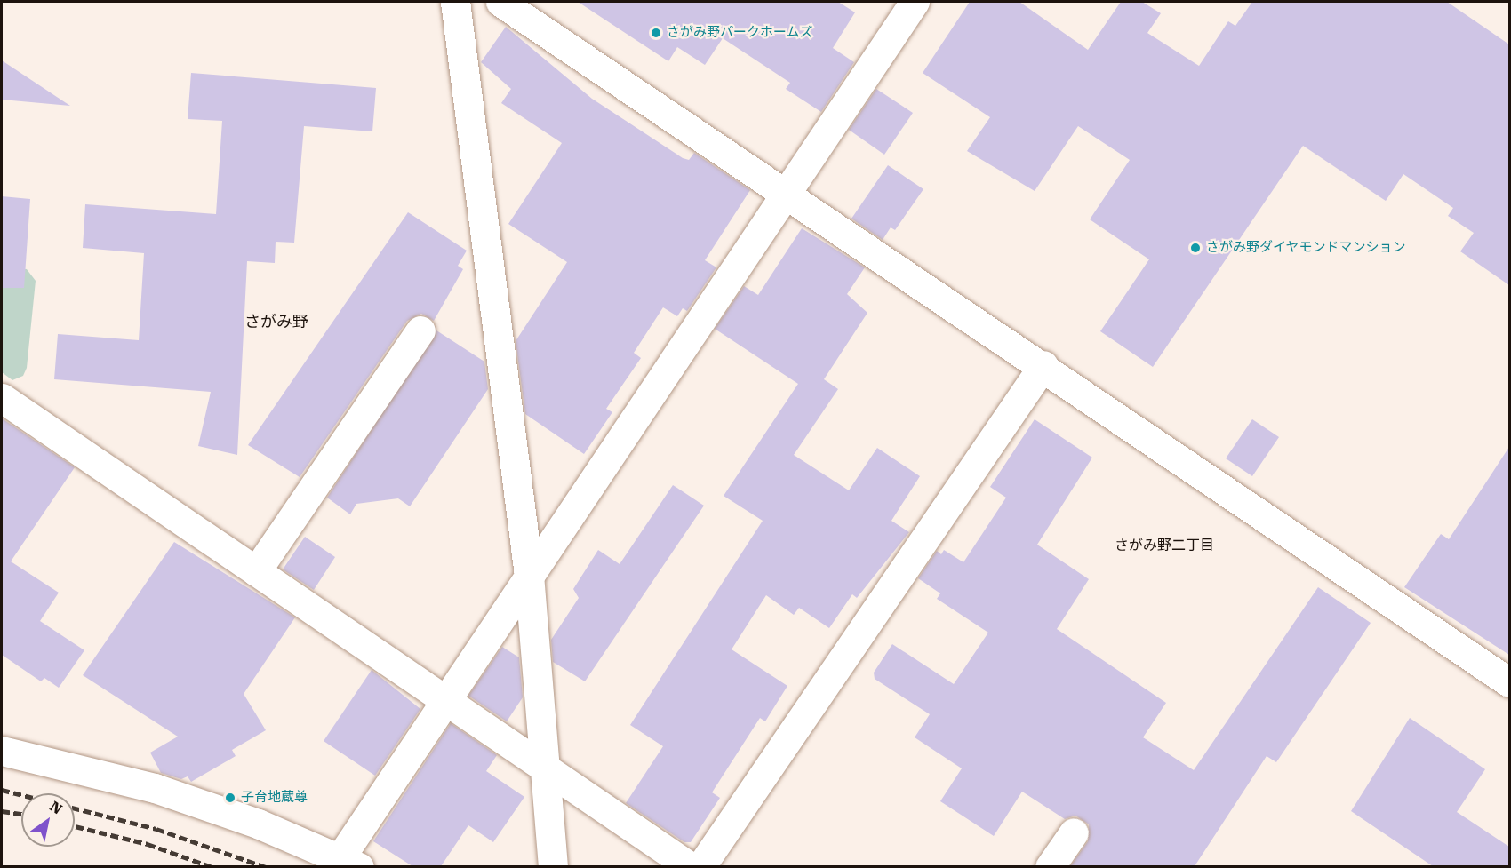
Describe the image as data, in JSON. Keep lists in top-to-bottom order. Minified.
{"districts":["さがみ野","さがみ野二丁目"],"places":["さがみ野パークホームズ","さがみ野ダイヤモンドマンション","子育地蔵尊"],"north":"top right"}
